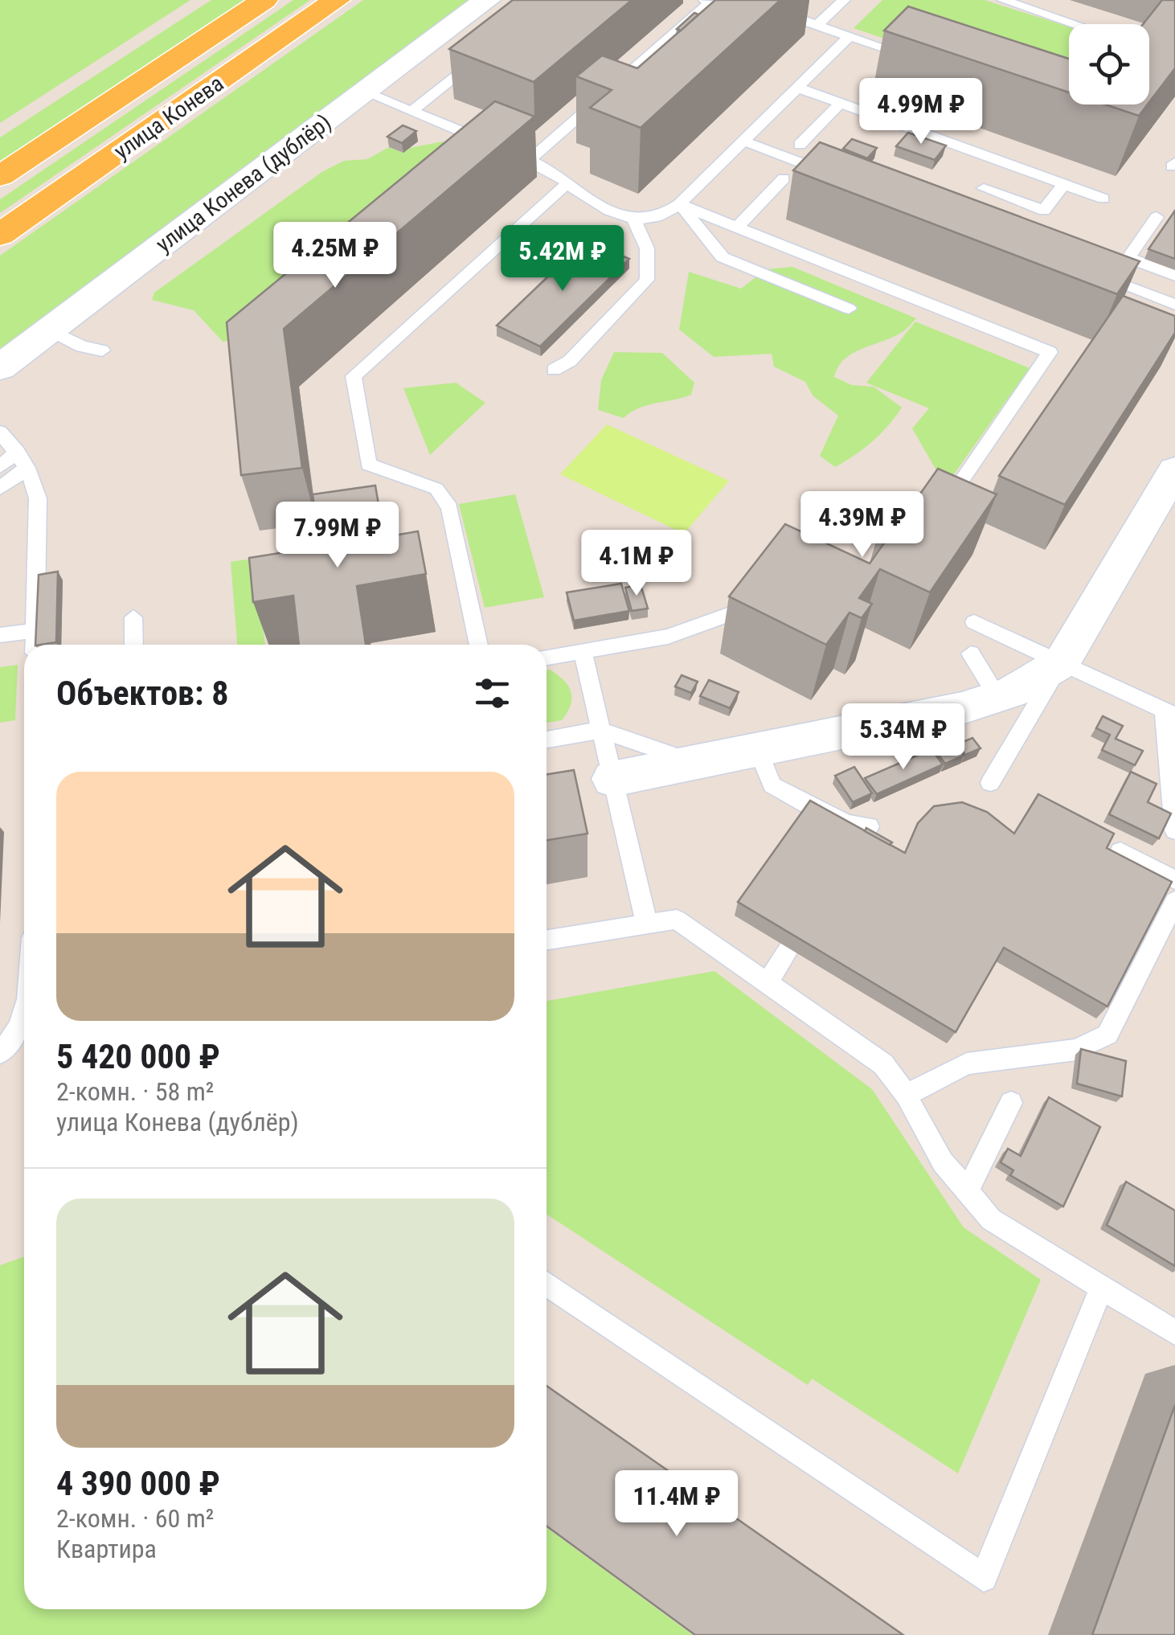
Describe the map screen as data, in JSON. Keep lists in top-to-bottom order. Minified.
{"streets":{"main road":["улица Конева","улица Конева (дублёр)"]},"page":{"price":["4.99M ₽","4.25M ₽","5.42M ₽","4.39M ₽","7.99M ₽","4.1M ₽","5.34M ₽","11.4M ₽"],"heading":"Объектов: 8","list":[{"name":"5 420 000 ₽","note":"2-комн. · 58 m² · улица Конева (дублёр)"},{"name":"4 390 000 ₽","note":"2-комн. · 60 m² · Квартира"}]}}
